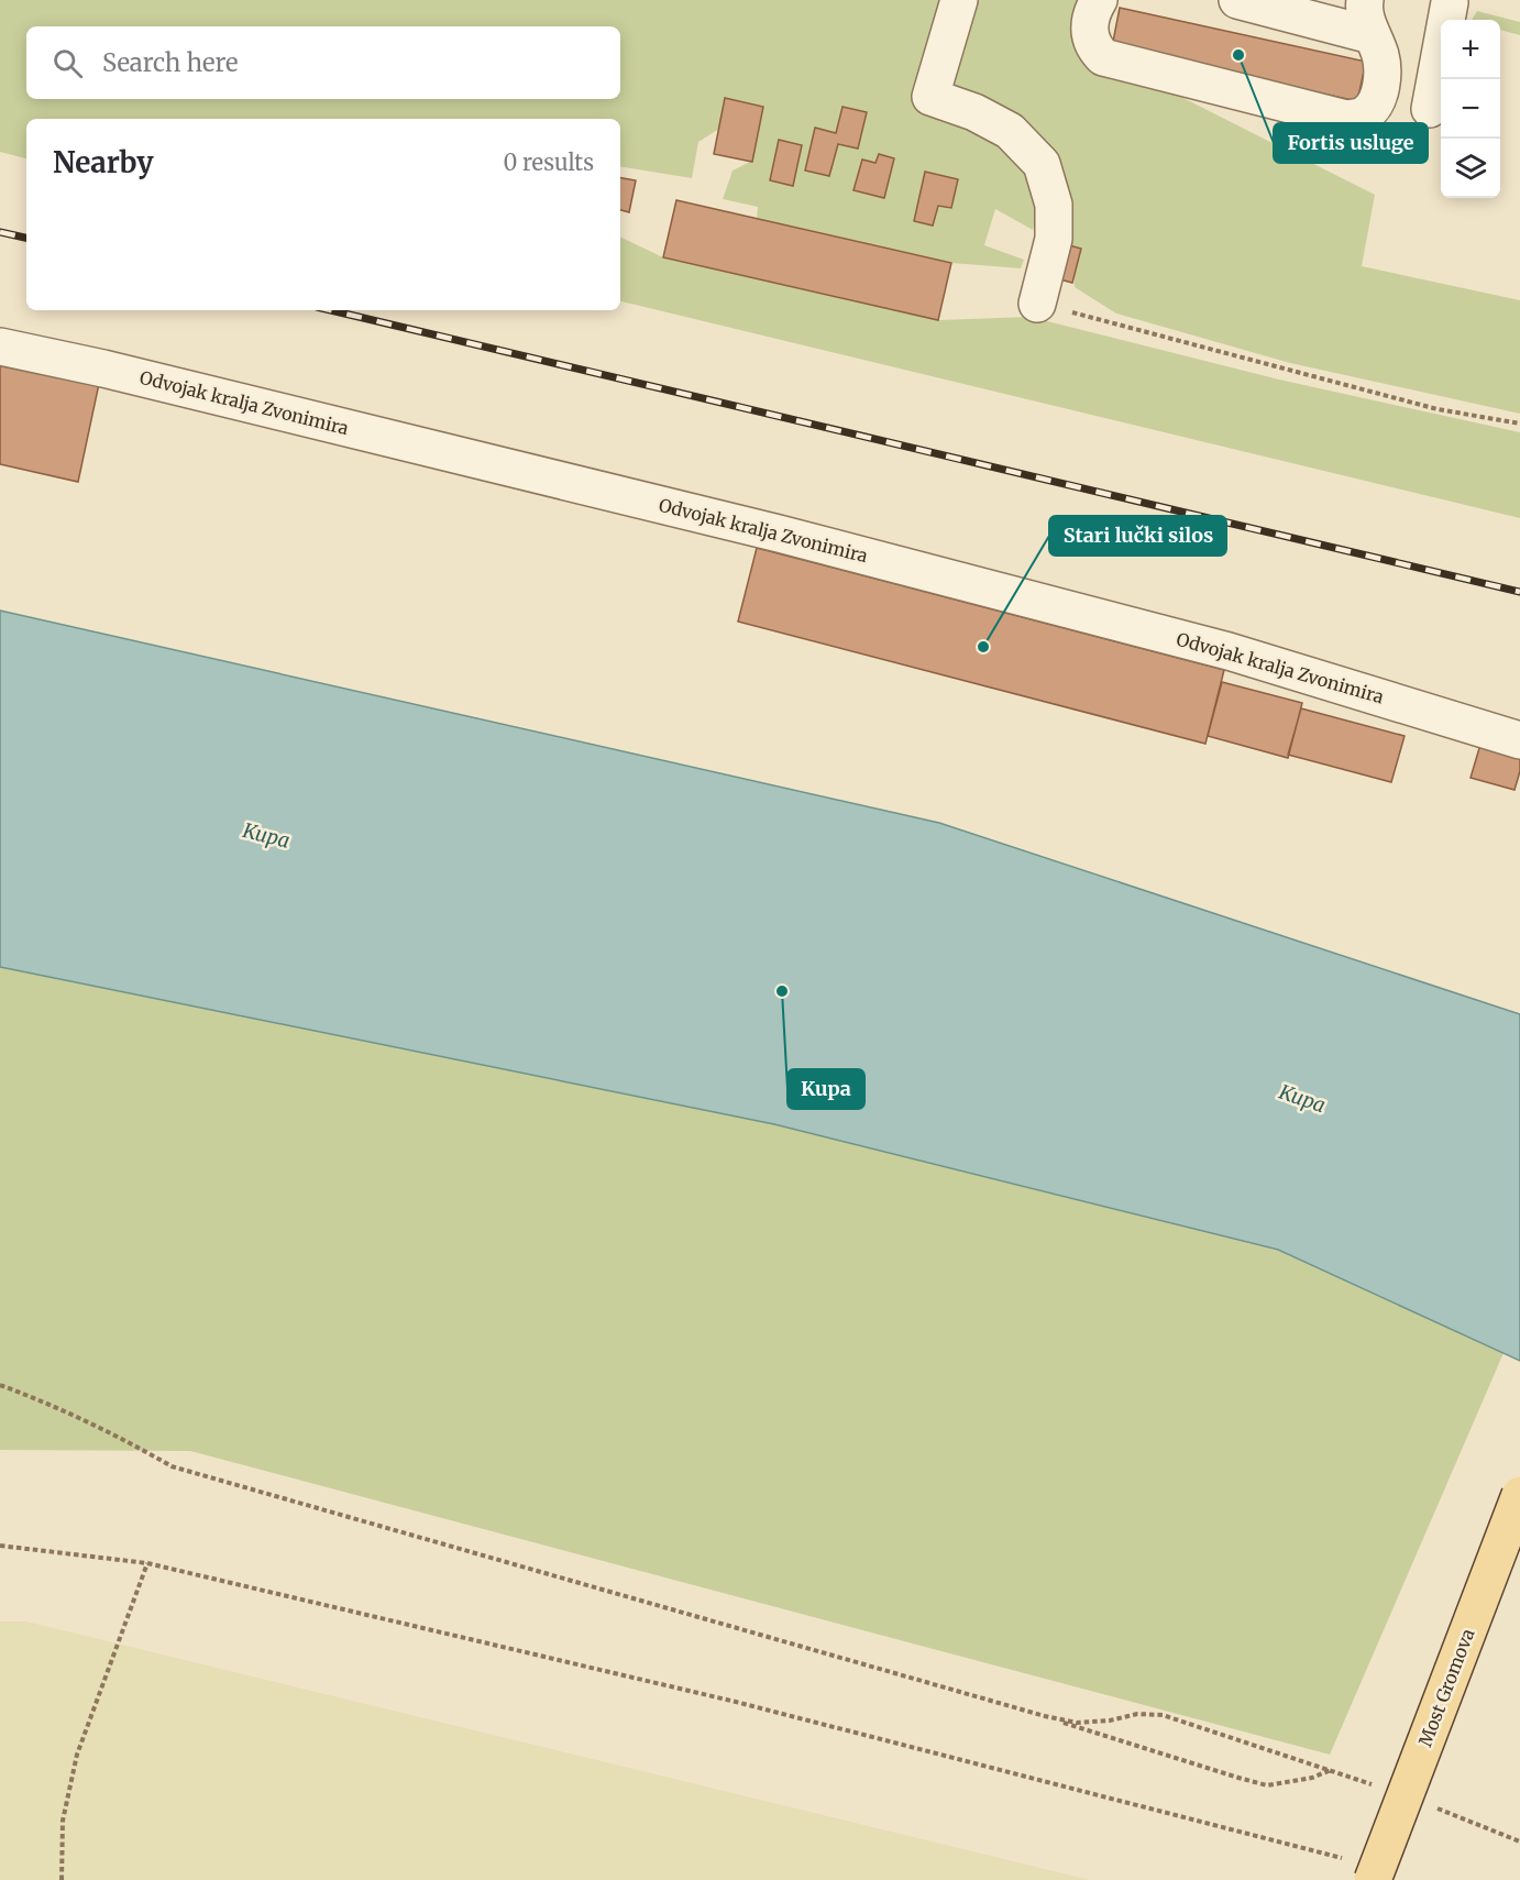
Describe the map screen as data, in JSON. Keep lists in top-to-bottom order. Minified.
{"streets":{"main road":["Most Gromova"],"street":["Odvojak kralja Zvonimira"]},"water":["Kupa"],"places":["Fortis usluge","Stari lučki silos","Kupa"],"page":{"map_buttons":["+","−"],"search":"Search here","heading":["Nearby","0 results"]}}
